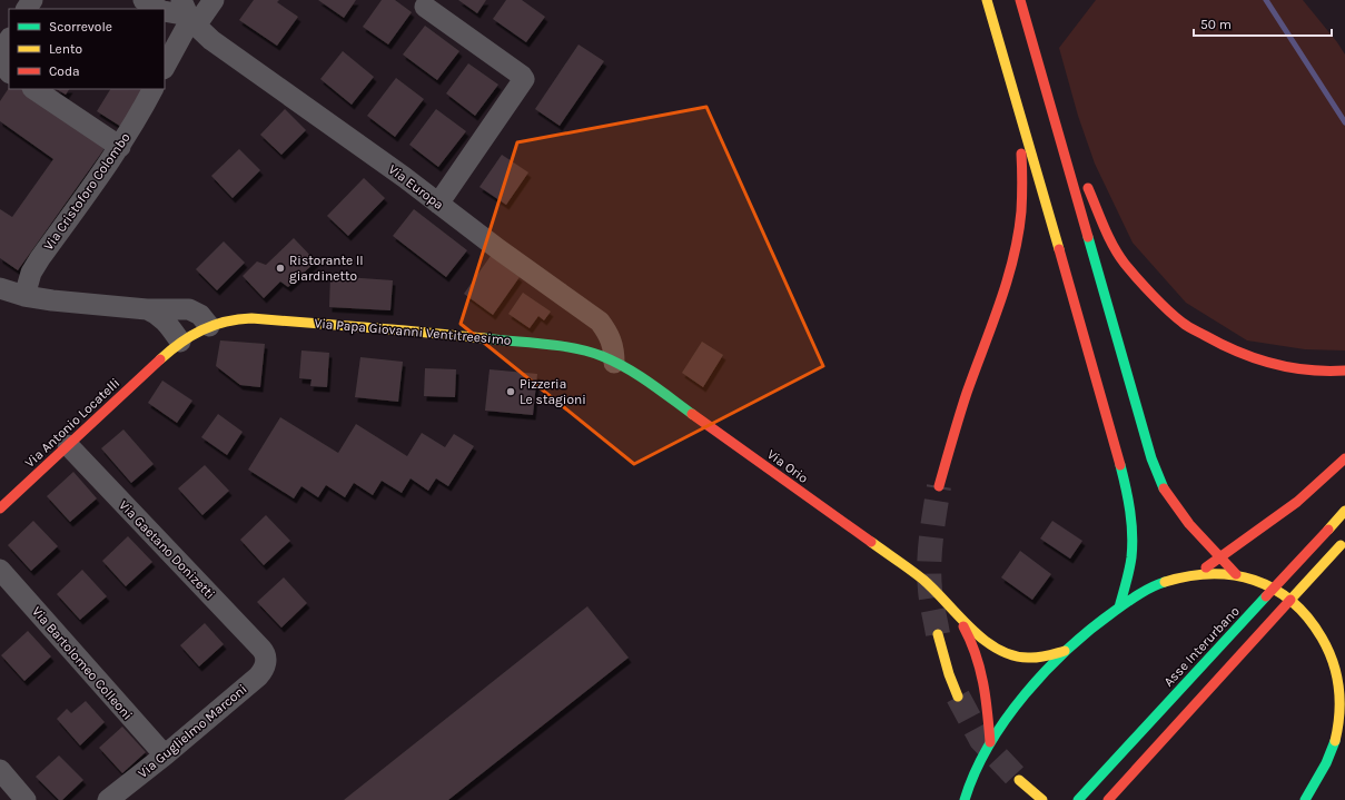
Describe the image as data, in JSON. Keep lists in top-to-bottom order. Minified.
{"streets":{"main road":["Via Papa Giovanni Ventitreesimo","Via Antonio Locatelli","Via Orio","Asse Interurbano"],"street":["Via Europa","Via Cristoforo Colombo","Via Gaetano Donizetti","Via Bartolomeo Colleoni","Via Guglielmo Marconi"]},"crossings":[["Via Europa","Via Papa Giovanni Ventitreesimo"],["Via Europa","Via Orio"],["Via Papa Giovanni Ventitreesimo","Via Antonio Locatelli"],["Via Papa Giovanni Ventitreesimo","Via Orio"],["Via Antonio Locatelli","Via Gaetano Donizetti"],["Via Gaetano Donizetti","Via Guglielmo Marconi"],["Via Bartolomeo Colleoni","Via Guglielmo Marconi"]],"places":["Ristorante Il giardinetto","Pizzeria Le stagioni"],"legend":["Scorrevole","Lento","Coda"],"scale_bar":"50 m"}
